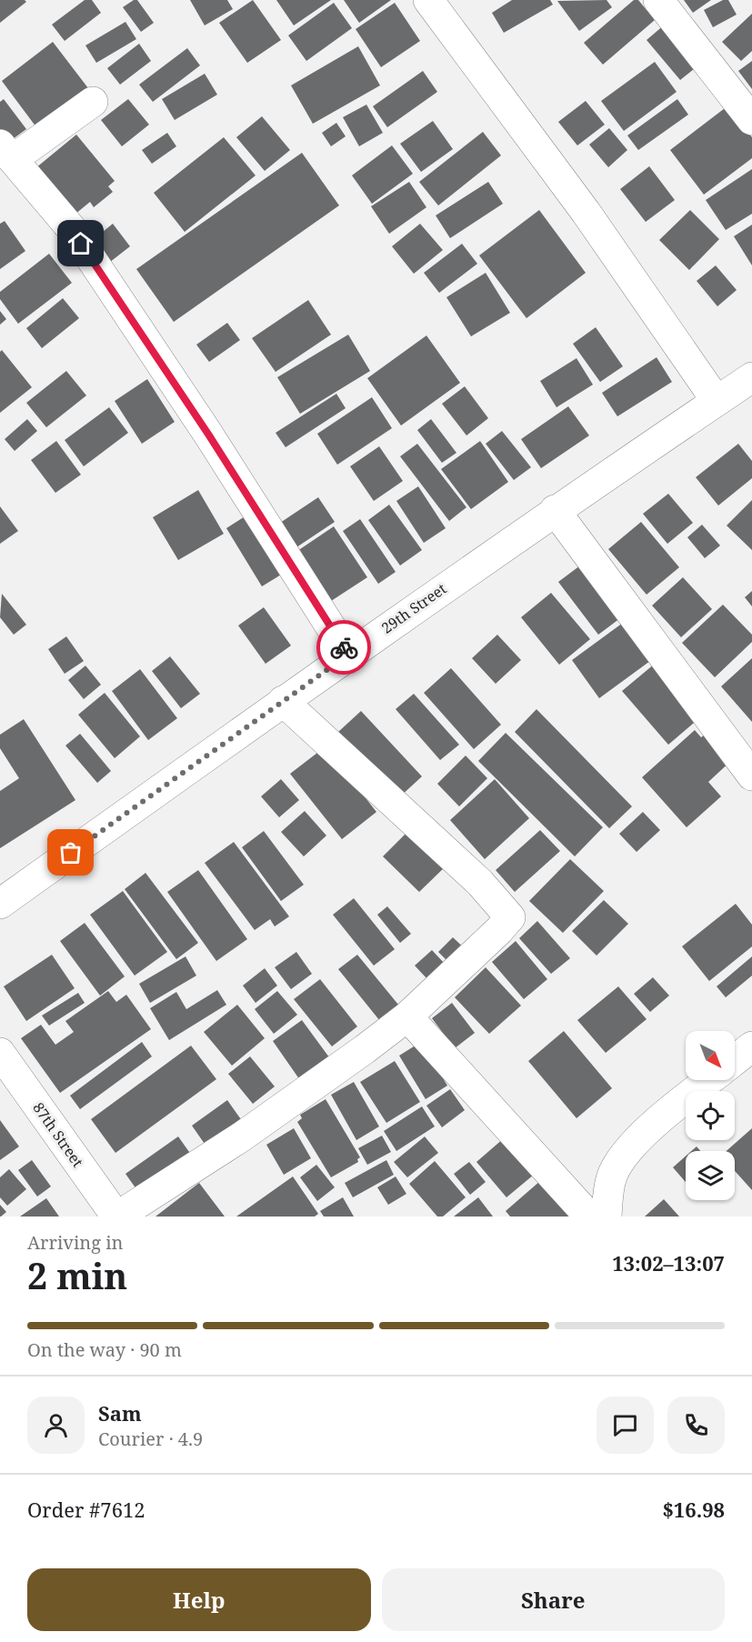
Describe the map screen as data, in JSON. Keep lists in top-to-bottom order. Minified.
{"streets":{"street":["29th Street","87th Street"]},"north":"bottom right","page":{"heading":["2 min","Arriving in","13:02–13:07"],"panel":["Sam","Courier · 4.9","Order #7612","$16.98"],"bar":"On the way · 90 m","buttons":["Help","Share"]}}
